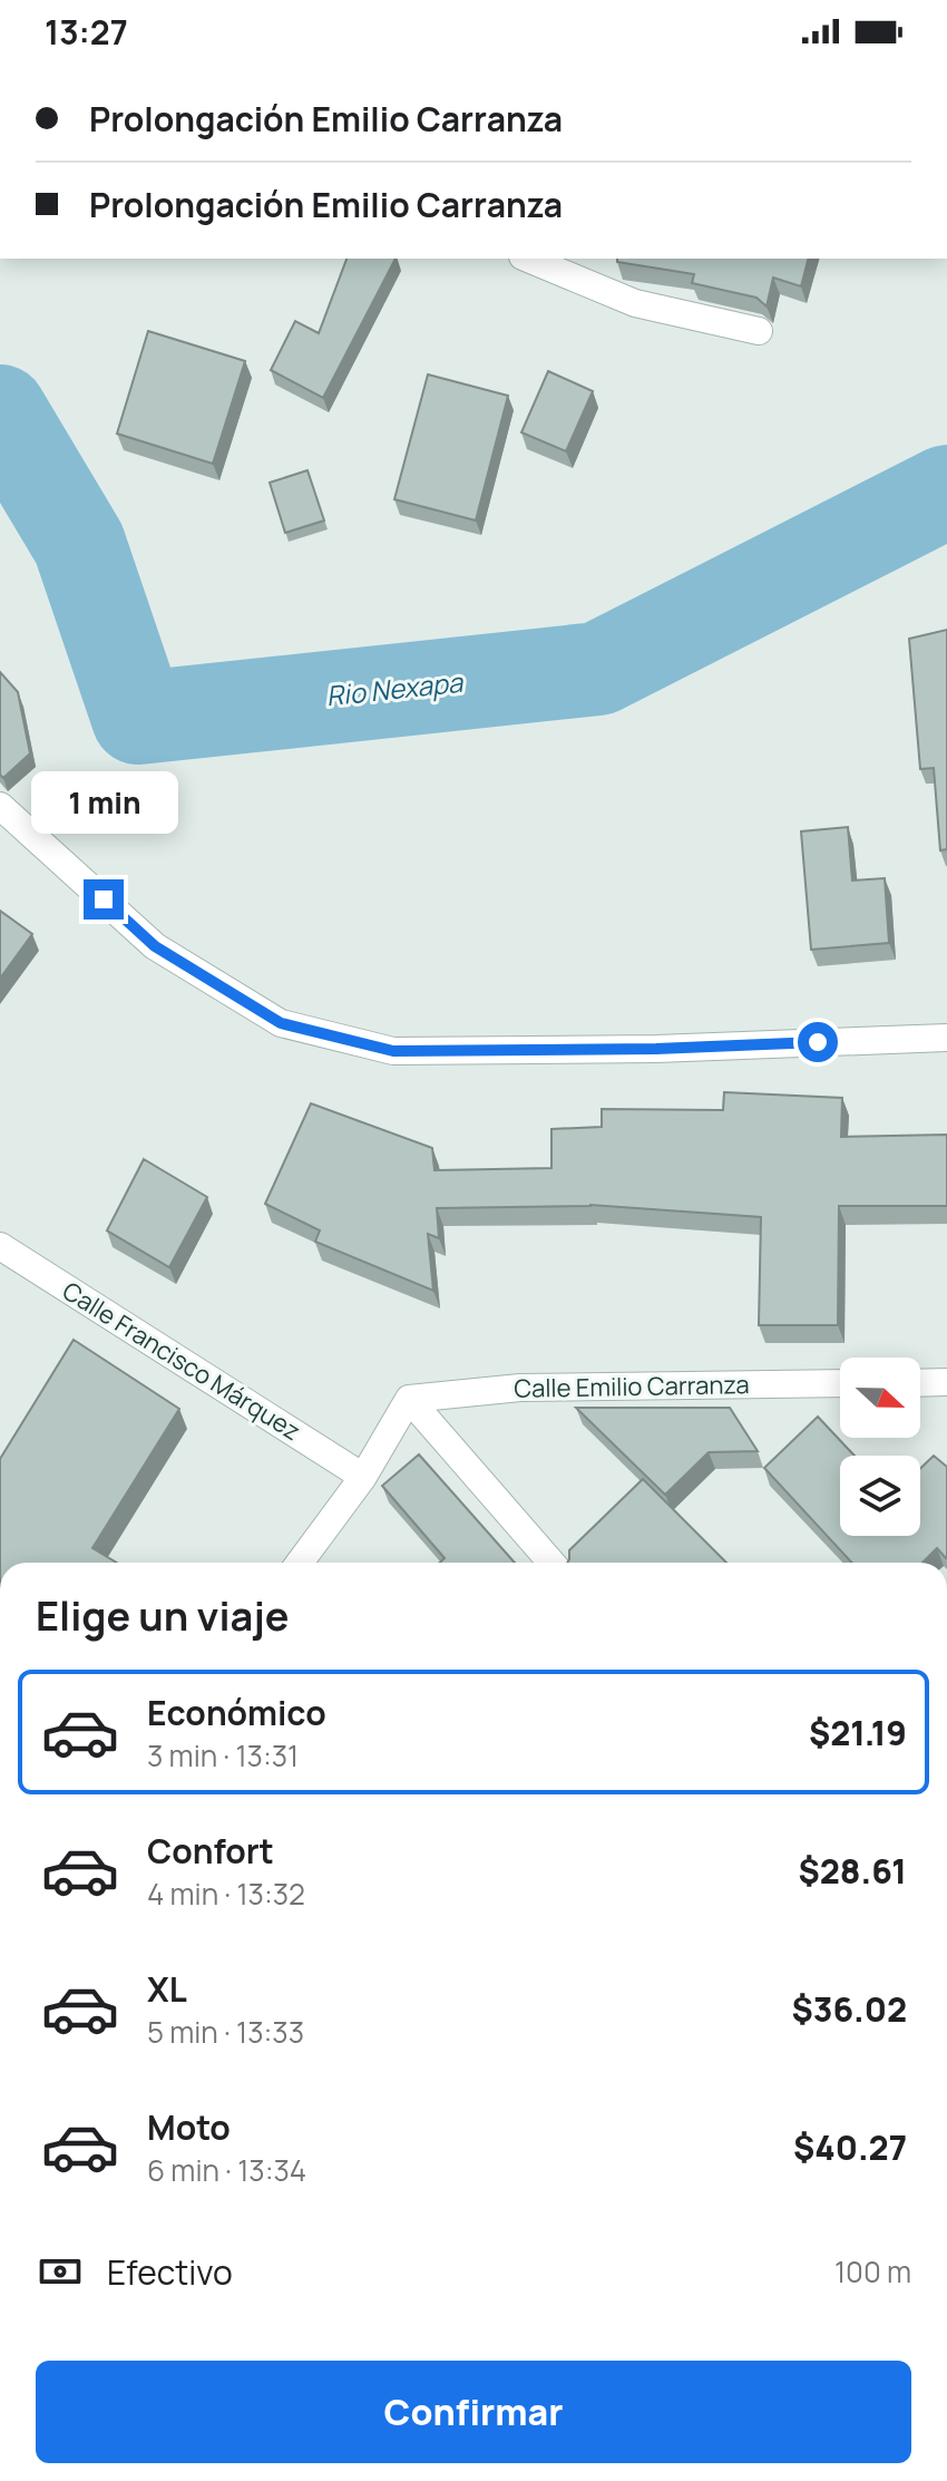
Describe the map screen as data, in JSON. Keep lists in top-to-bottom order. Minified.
{"streets":{"street":["Calle Francisco Márquez","Calle Emilio Carranza"]},"water":["Rio Nexapa"],"north":"right","page":{"status":"13:27","banner":["Prolongación Emilio Carranza","Prolongación Emilio Carranza"],"bubble":"1 min","heading":"Elige un viaje","list":[{"name":"Económico","note":"3 min · 13:31","value":"$21.19"},{"name":"Confort","note":"4 min · 13:32","value":"$28.61"},{"name":"XL","note":"5 min · 13:33","value":"$36.02"},{"name":"Moto","note":"6 min · 13:34","value":"$40.27"}],"pay":["Efectivo","100 m"],"buttons":"Confirmar"}}
